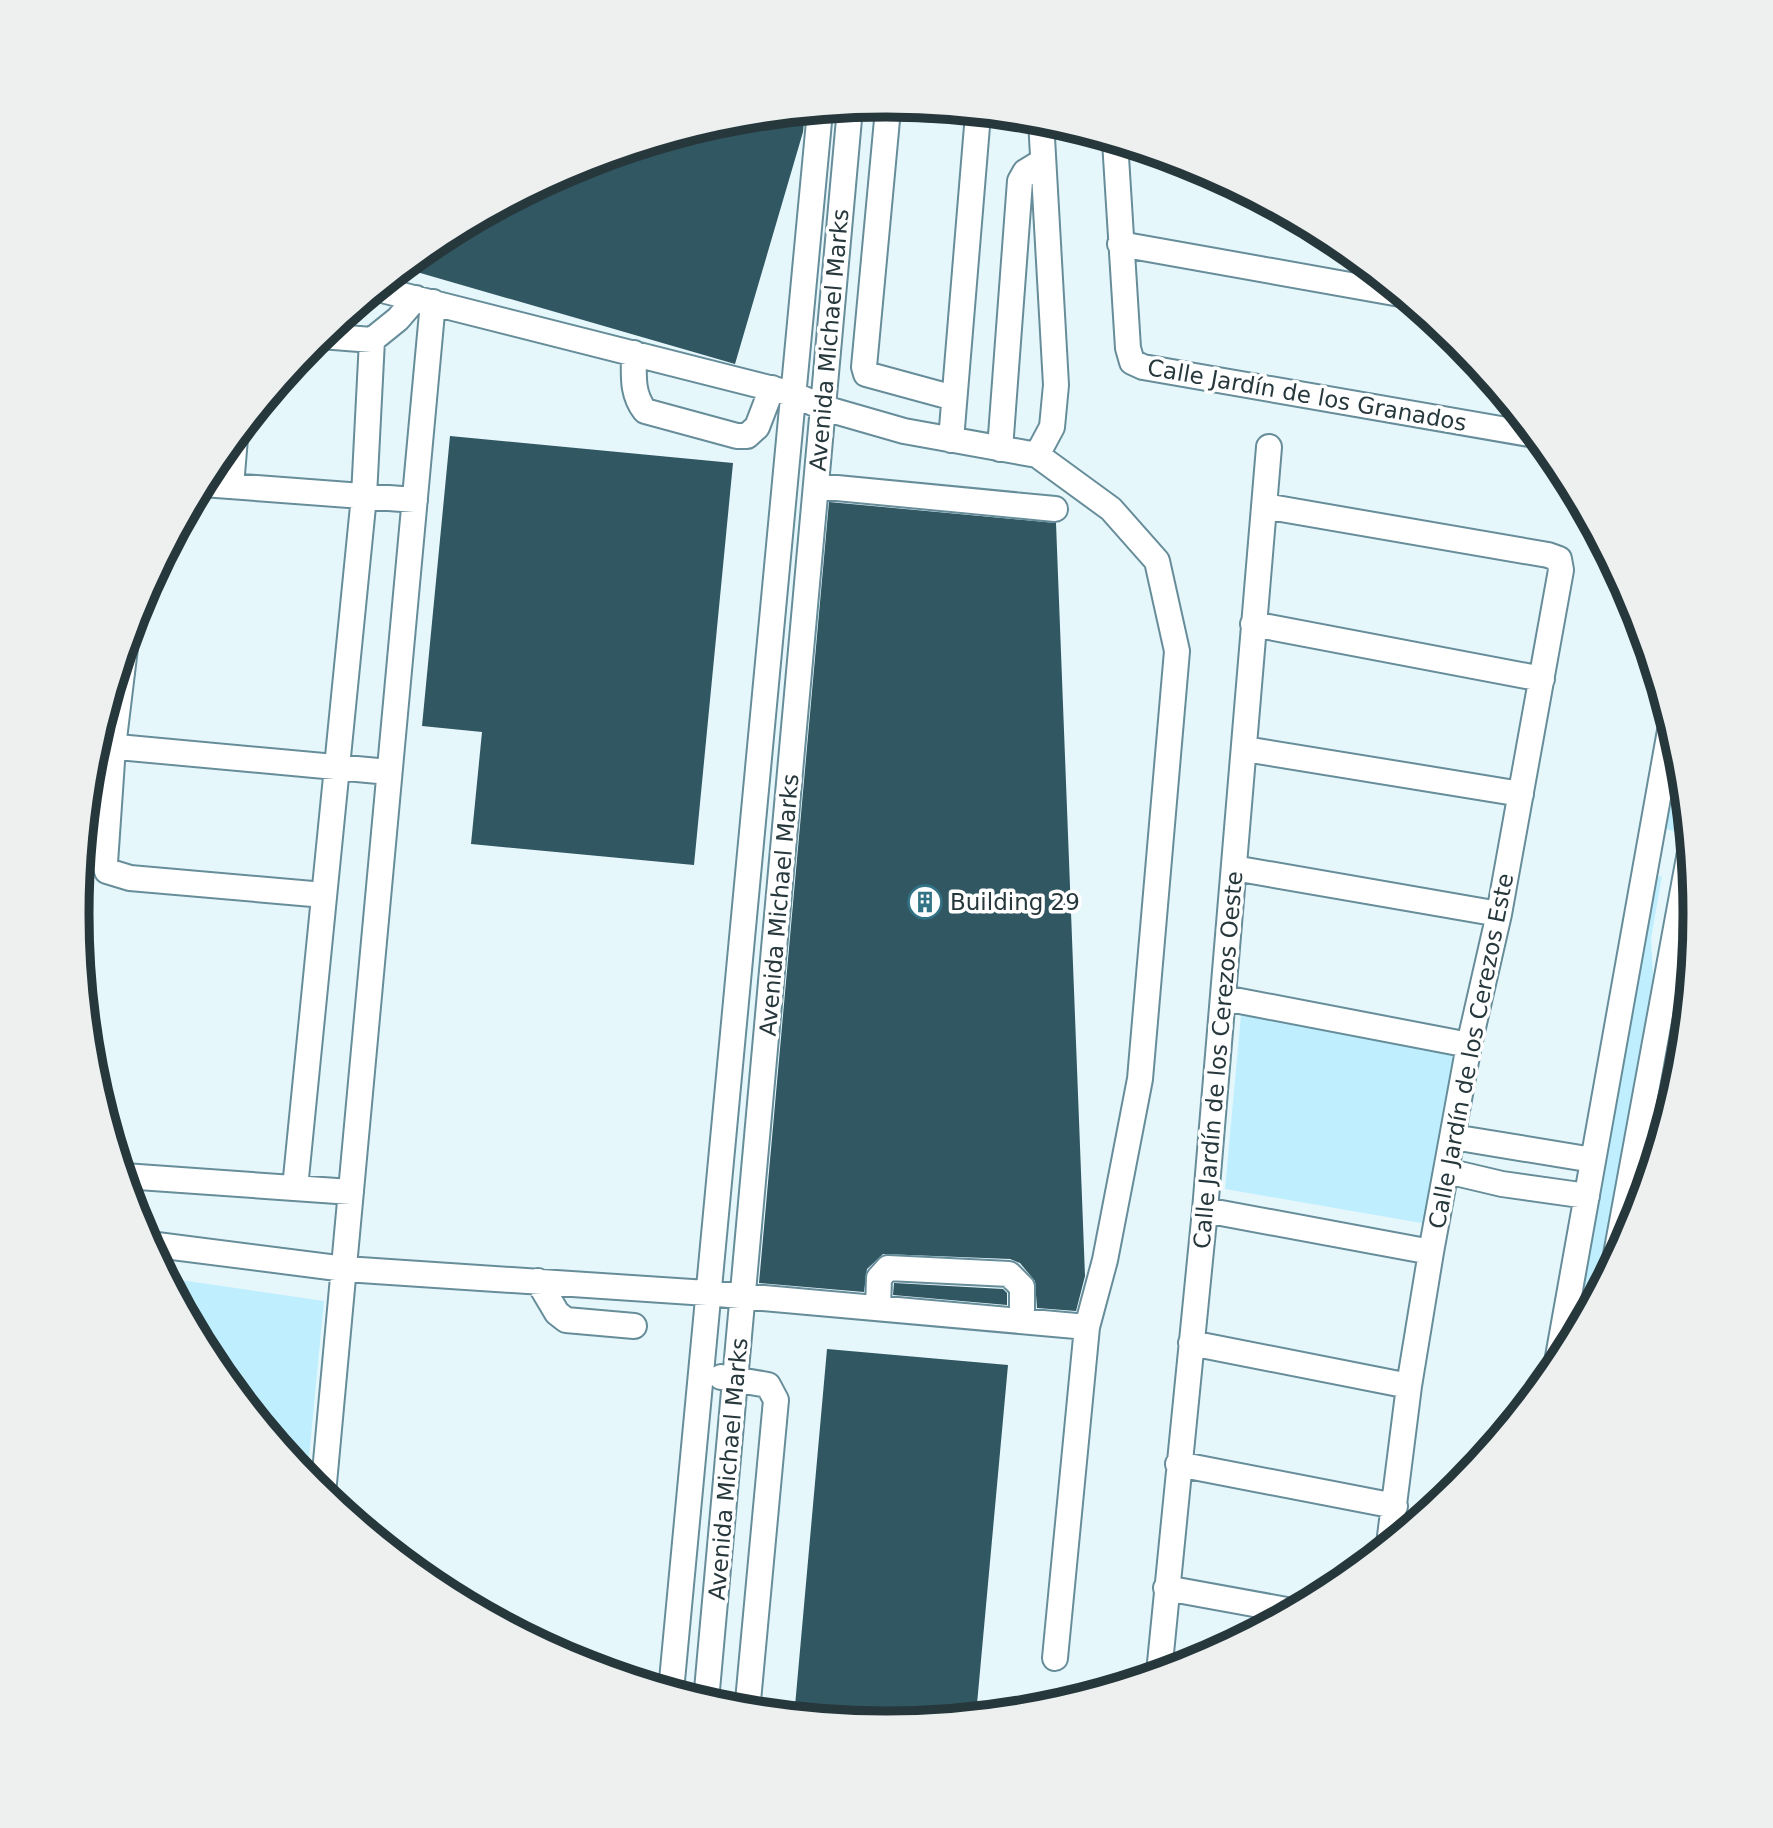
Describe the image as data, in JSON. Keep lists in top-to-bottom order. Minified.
{"streets":{"street":["Avenida Michael Marks","Calle Jardín de los Granados","Calle Jardín de los Cerezos Este","Calle Jardín de los Cerezos Oeste"]},"crossings":[["Calle Jardín de los Cerezos Este","Calle Jardín de los Cerezos Oeste"]],"places":{"building":["Building 29"]}}
